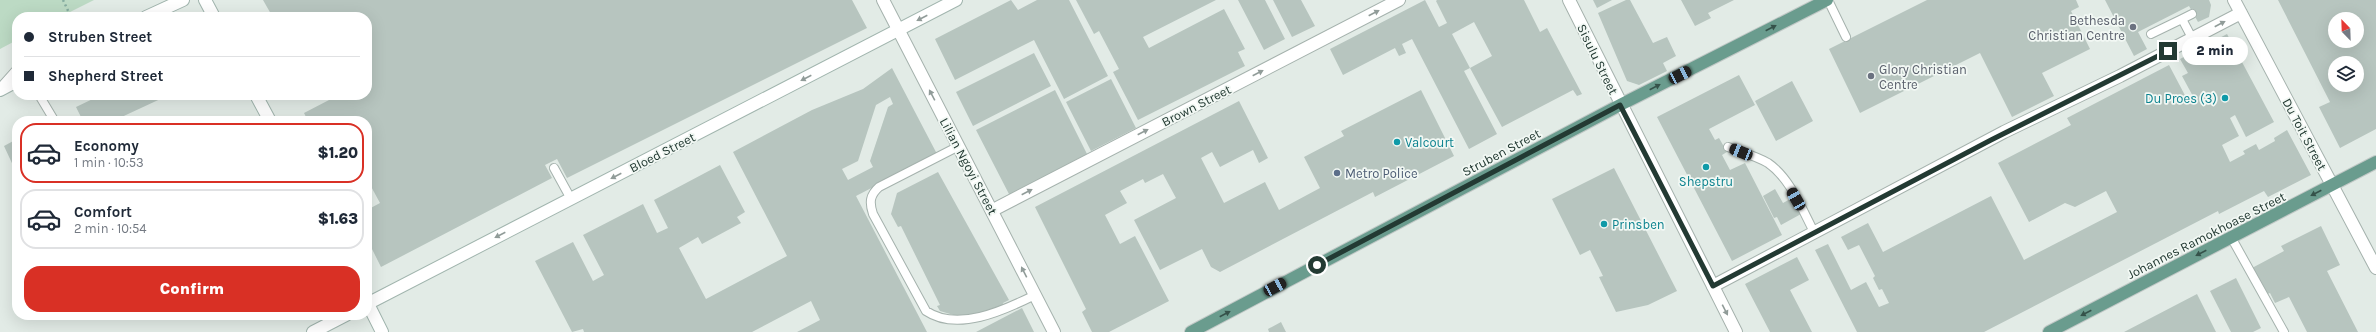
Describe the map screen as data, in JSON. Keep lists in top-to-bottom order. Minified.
{"streets":{"main road":["Struben Street","Johannes Ramokhoase Street"],"street":["Sisulu Street","Brown Street","Du Toit Street","Bloed Street","Lilian Ngoyi Street"]},"crossings":[["Sisulu Street","Struben Street"],["Brown Street","Lilian Ngoyi Street"],["Du Toit Street","Johannes Ramokhoase Street"],["Bloed Street","Lilian Ngoyi Street"]],"one_way":["Brown Street","Bloed Street","Struben Street","Lilian Ngoyi Street","Johannes Ramokhoase Street"],"places":["Bethesda Christian Centre","Glory Christian Centre","Du Proes (3)","Valcourt","Shepstru","Metro Police","Prinsben"],"north":"top left","page":{"banner":["Struben Street","Shepherd Street"],"bubble":"2 min","list":[{"name":"Economy","note":"1 min · 10:53","value":"$1.20"},{"name":"Comfort","note":"2 min · 10:54","value":"$1.63"}],"buttons":"Confirm"}}
